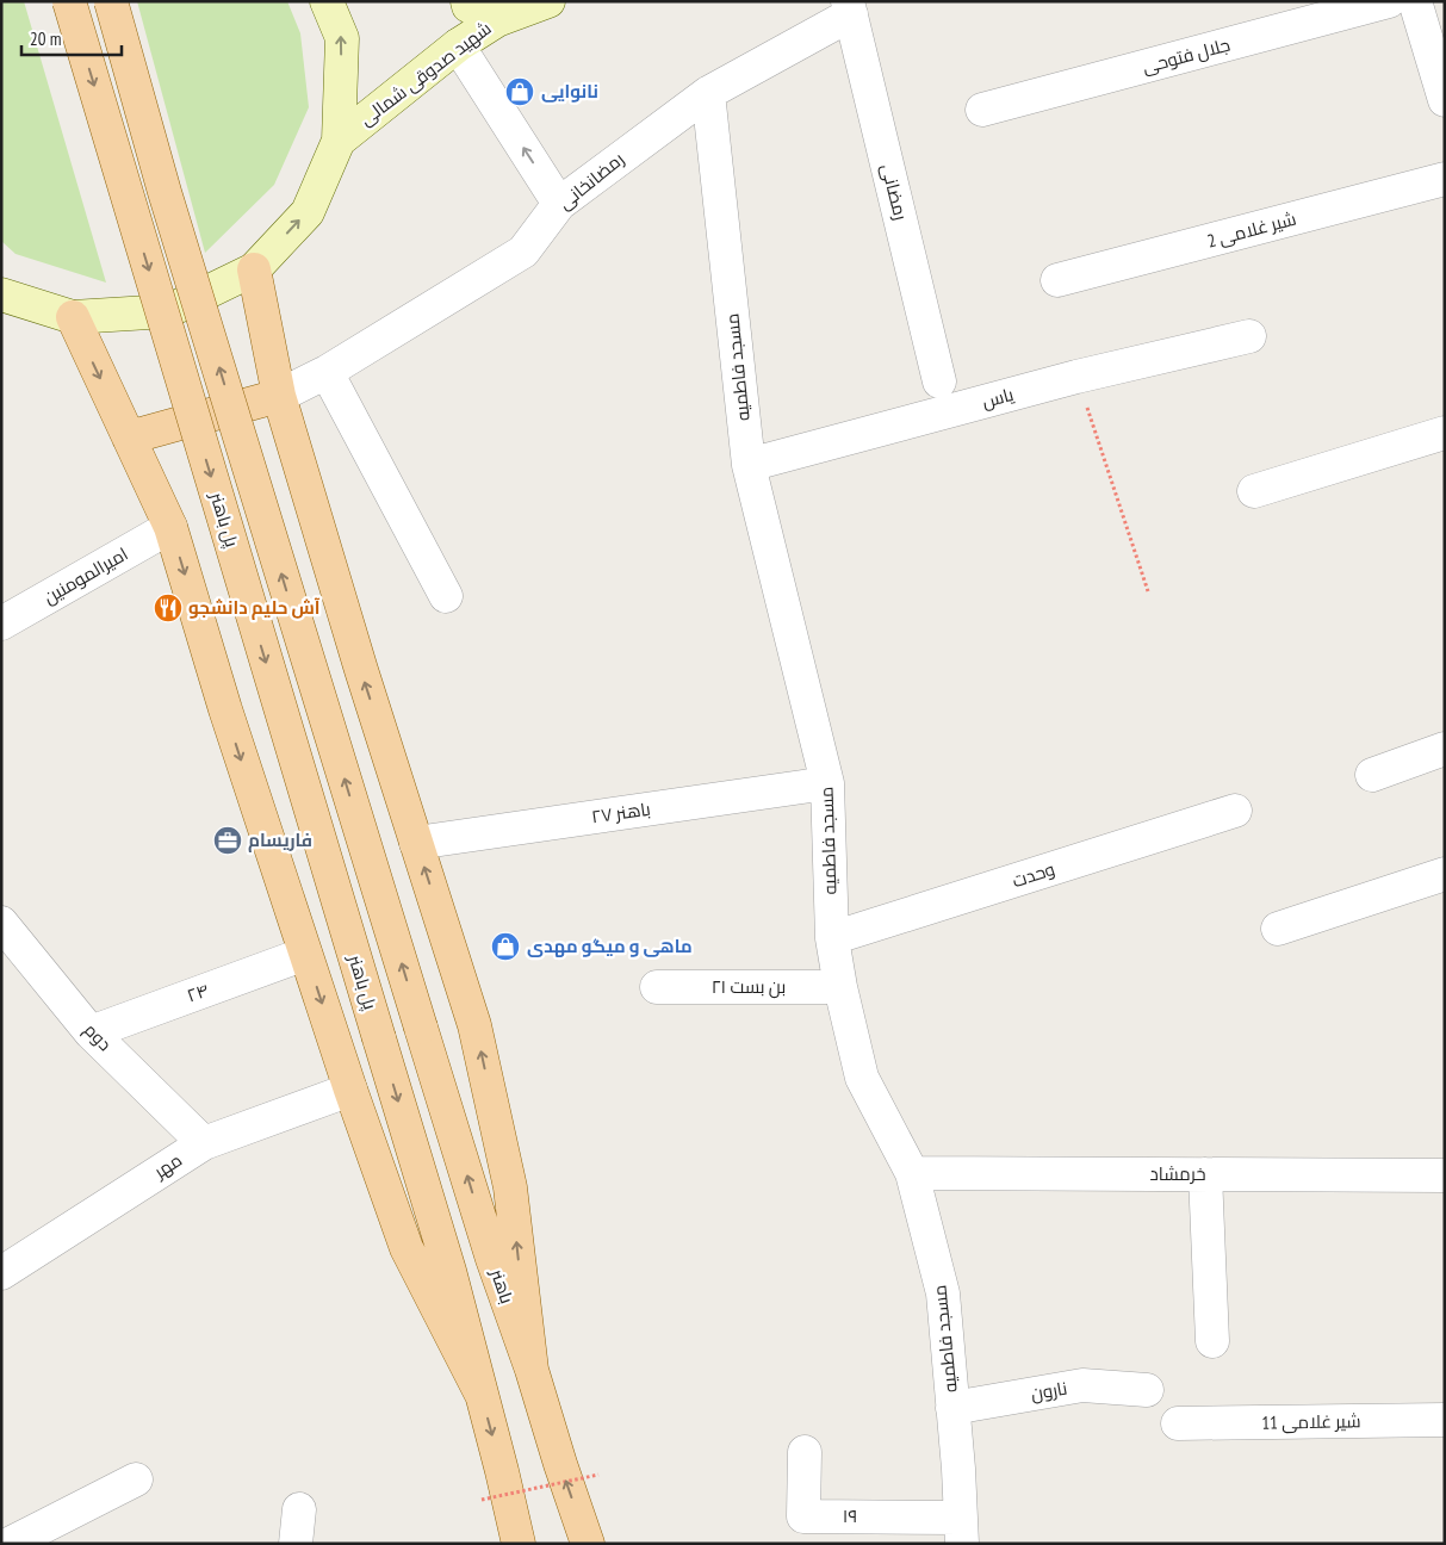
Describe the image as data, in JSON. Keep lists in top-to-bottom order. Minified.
{"streets":{"main road":["شهید صدوقی شمالی","پل باهنر","باهنر"],"street":["جلال فتوحی","رمضانخانی","رمضانی","شیر غلامی 2","مسجد فاطمیه","یاس","امیرالمومنین","باهنر ۲۷","وحدت","بن بست ۲۱","۲۴","دوم","مهر","خرمشاد","نارون","شیر غلامی 11","۱۹"]},"crossings":[["رمضانخانی","رمضانی"],["رمضانخانی","مسجد فاطمیه"],["مسجد فاطمیه","یاس"],["مسجد فاطمیه","باهنر ۲۷"],["مسجد فاطمیه","وحدت"],["مسجد فاطمیه","بن بست ۲۱"],["مسجد فاطمیه","خرمشاد"],["مسجد فاطمیه","نارون"],["مسجد فاطمیه","۱۹"],["۲۴","دوم"],["دوم","مهر"]],"places":{"shop":["نانوایی","ماهی و میگو مهدی"],"restaurant":["آش حلیم دانشجو"],"office":["فاریسام"]},"scale_bar":"20 m"}
